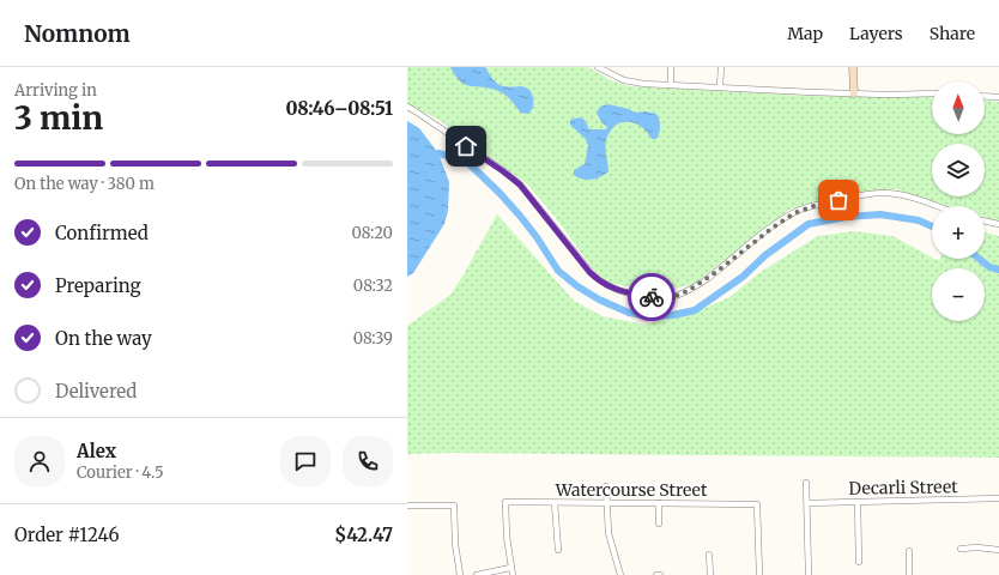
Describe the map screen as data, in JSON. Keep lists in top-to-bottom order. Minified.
{"streets":{"street":["Decarli Street","Watercourse Street"]},"north":"top","page":{"header":"Nomnom","nav":["Map","Layers","Share"],"heading":["3 min","Arriving in","08:46–08:51"],"panel":["Alex","Courier · 4.5","Order #1246","$42.47"],"map_buttons":["+","−"],"bar":"On the way · 380 m","list":[["Confirmed","08:20"],["Preparing","08:32"],["On the way","08:39"],"Delivered"]}}
